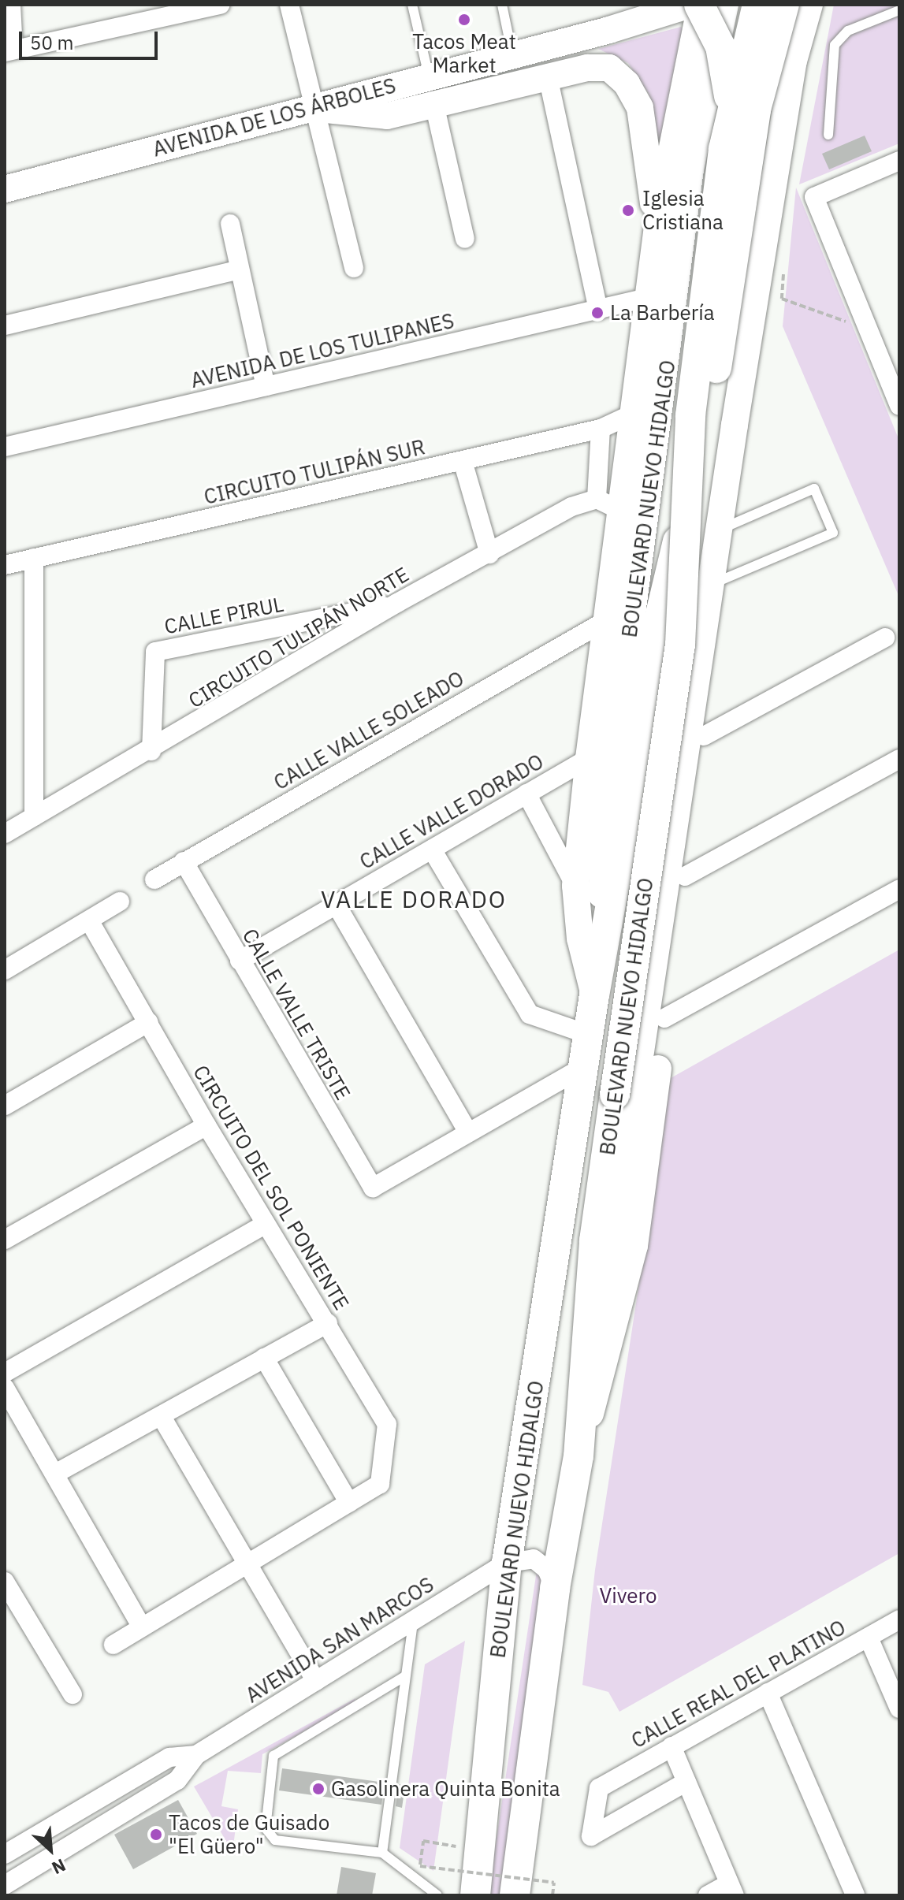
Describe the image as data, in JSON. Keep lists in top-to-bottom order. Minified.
{"streets":{"main road":["AVENIDA DE LOS ÁRBOLES","BOULEVARD NUEVO HIDALGO"],"street":["AVENIDA DE LOS TULIPANES","CIRCUITO TULIPÁN SUR","CALLE PIRUL","CIRCUITO TULIPÁN NORTE","CALLE VALLE SOLEADO","CALLE VALLE DORADO","CALLE VALLE TRISTE","CIRCUITO DEL SOL PONIENTE","AVENIDA SAN MARCOS","CALLE REAL DEL PLATINO"]},"crossings":[["BOULEVARD NUEVO HIDALGO","AVENIDA SAN MARCOS"],["CALLE PIRUL","CIRCUITO TULIPÁN NORTE"],["CALLE VALLE SOLEADO","CALLE VALLE TRISTE"],["CALLE VALLE DORADO","CALLE VALLE TRISTE"]],"districts":["VALLE DORADO"],"parks":["Vivero"],"places":["Tacos Meat Market","Iglesia Cristiana","La Barbería","Gasolinera Quinta Bonita","Tacos de Guisado \"El Güero\""],"scale_bar":"50 m","north":"bottom right"}
